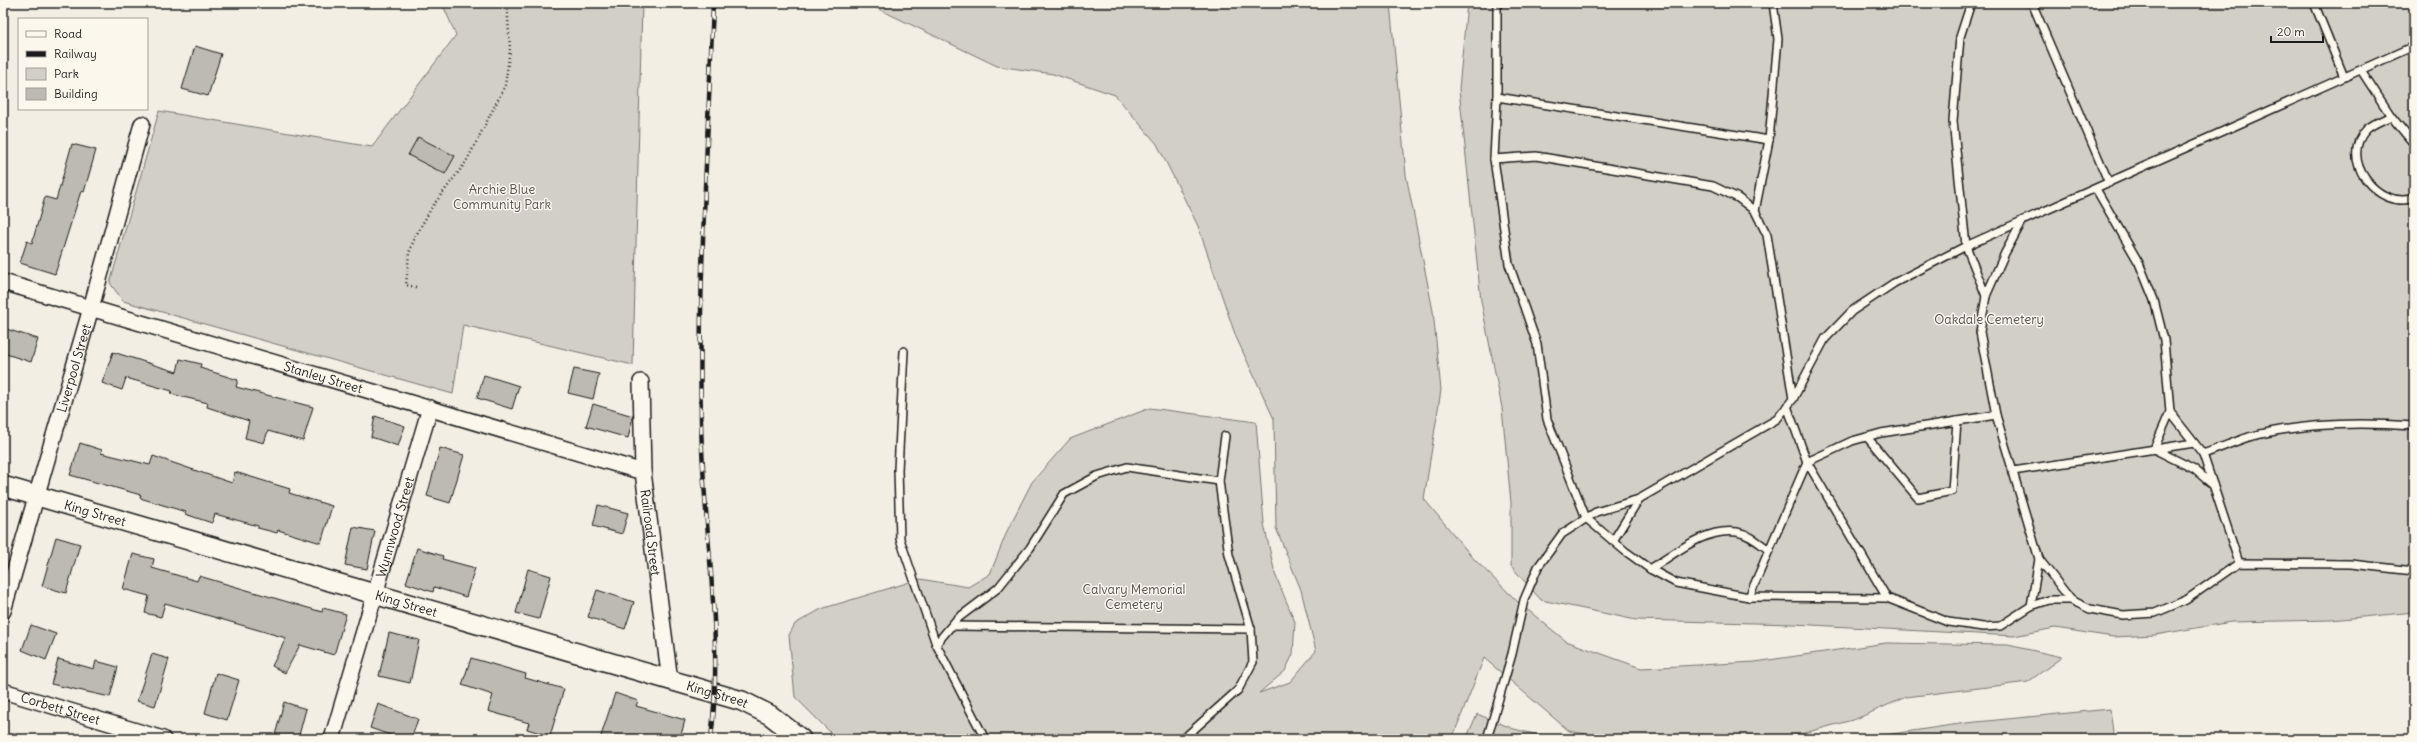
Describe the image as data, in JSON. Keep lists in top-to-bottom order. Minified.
{"streets":{"street":["Liverpool Street","Stanley Street","King Street","Wynnwood Street","Railroad Street","Corbett Street"]},"crossings":[["Liverpool Street","Stanley Street"],["Liverpool Street","King Street"],["Stanley Street","Wynnwood Street"],["Stanley Street","Railroad Street"],["King Street","Wynnwood Street"],["King Street","Railroad Street"]],"parks":["Archie Blue Community Park","Oakdale Cemetery","Calvary Memorial Cemetery"],"legend":["Road","Railway","Park","Building"],"scale_bar":"20 m"}
